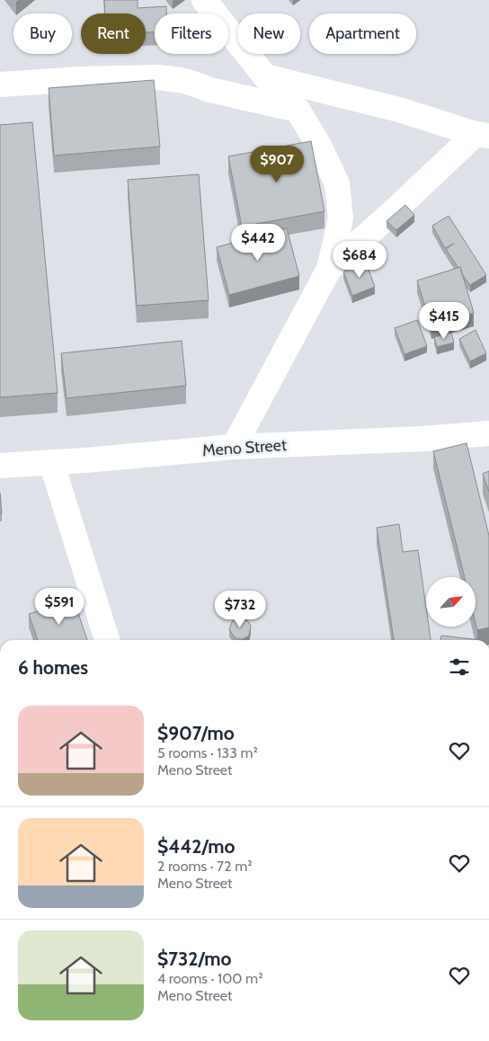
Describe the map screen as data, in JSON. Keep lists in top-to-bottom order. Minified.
{"streets":{"street":["Meno Street"]},"north":"top right","page":{"chip":["Buy","Rent","Filters","New","Apartment"],"price":["$907","$442","$684","$415","$591","$732"],"heading":"6 homes","list":[{"name":"$907/mo","note":"5 rooms · 133 m² · Meno Street"},{"name":"$442/mo","note":"2 rooms · 72 m² · Meno Street"},{"name":"$732/mo","note":"4 rooms · 100 m² · Meno Street"}]}}
